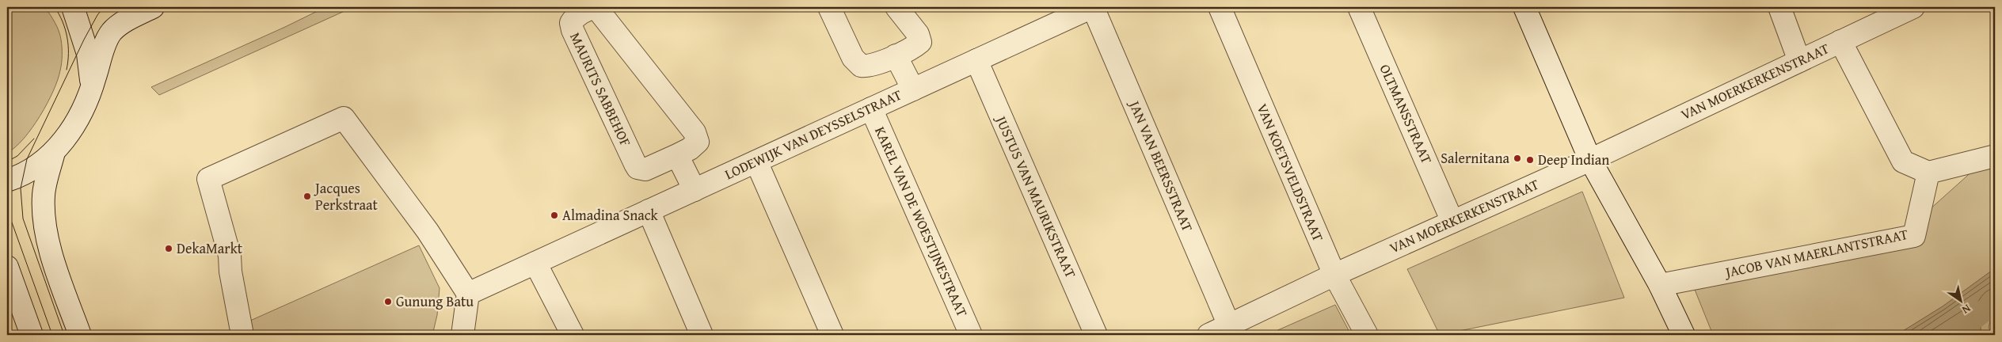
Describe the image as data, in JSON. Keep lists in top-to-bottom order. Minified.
{"streets":{"street":["VAN MOERKERKENSTRAAT","MAURITS SABBEHOF","OLTMANSSTRAAT","LODEWIJK VAN DEYSSELSTRAAT","JAN VAN BEERSSTRAAT","VAN KOETSVELDSTRAAT","JUSTUS VAN MAURIKSTRAAT","KAREL VAN DE WOESTIJNESTRAAT","JACOB VAN MAERLANTSTRAAT"]},"crossings":[["VAN MOERKERKENSTRAAT","OLTMANSSTRAAT"],["VAN MOERKERKENSTRAAT","JAN VAN BEERSSTRAAT"],["VAN MOERKERKENSTRAAT","VAN KOETSVELDSTRAAT"],["LODEWIJK VAN DEYSSELSTRAAT","JAN VAN BEERSSTRAAT"],["LODEWIJK VAN DEYSSELSTRAAT","JUSTUS VAN MAURIKSTRAAT"],["LODEWIJK VAN DEYSSELSTRAAT","KAREL VAN DE WOESTIJNESTRAAT"]],"places":["Salernitana","Deep Indian","Jacques Perkstraat","Almadina Snack","DekaMarkt","Gunung Batu"],"north":"bottom right"}
